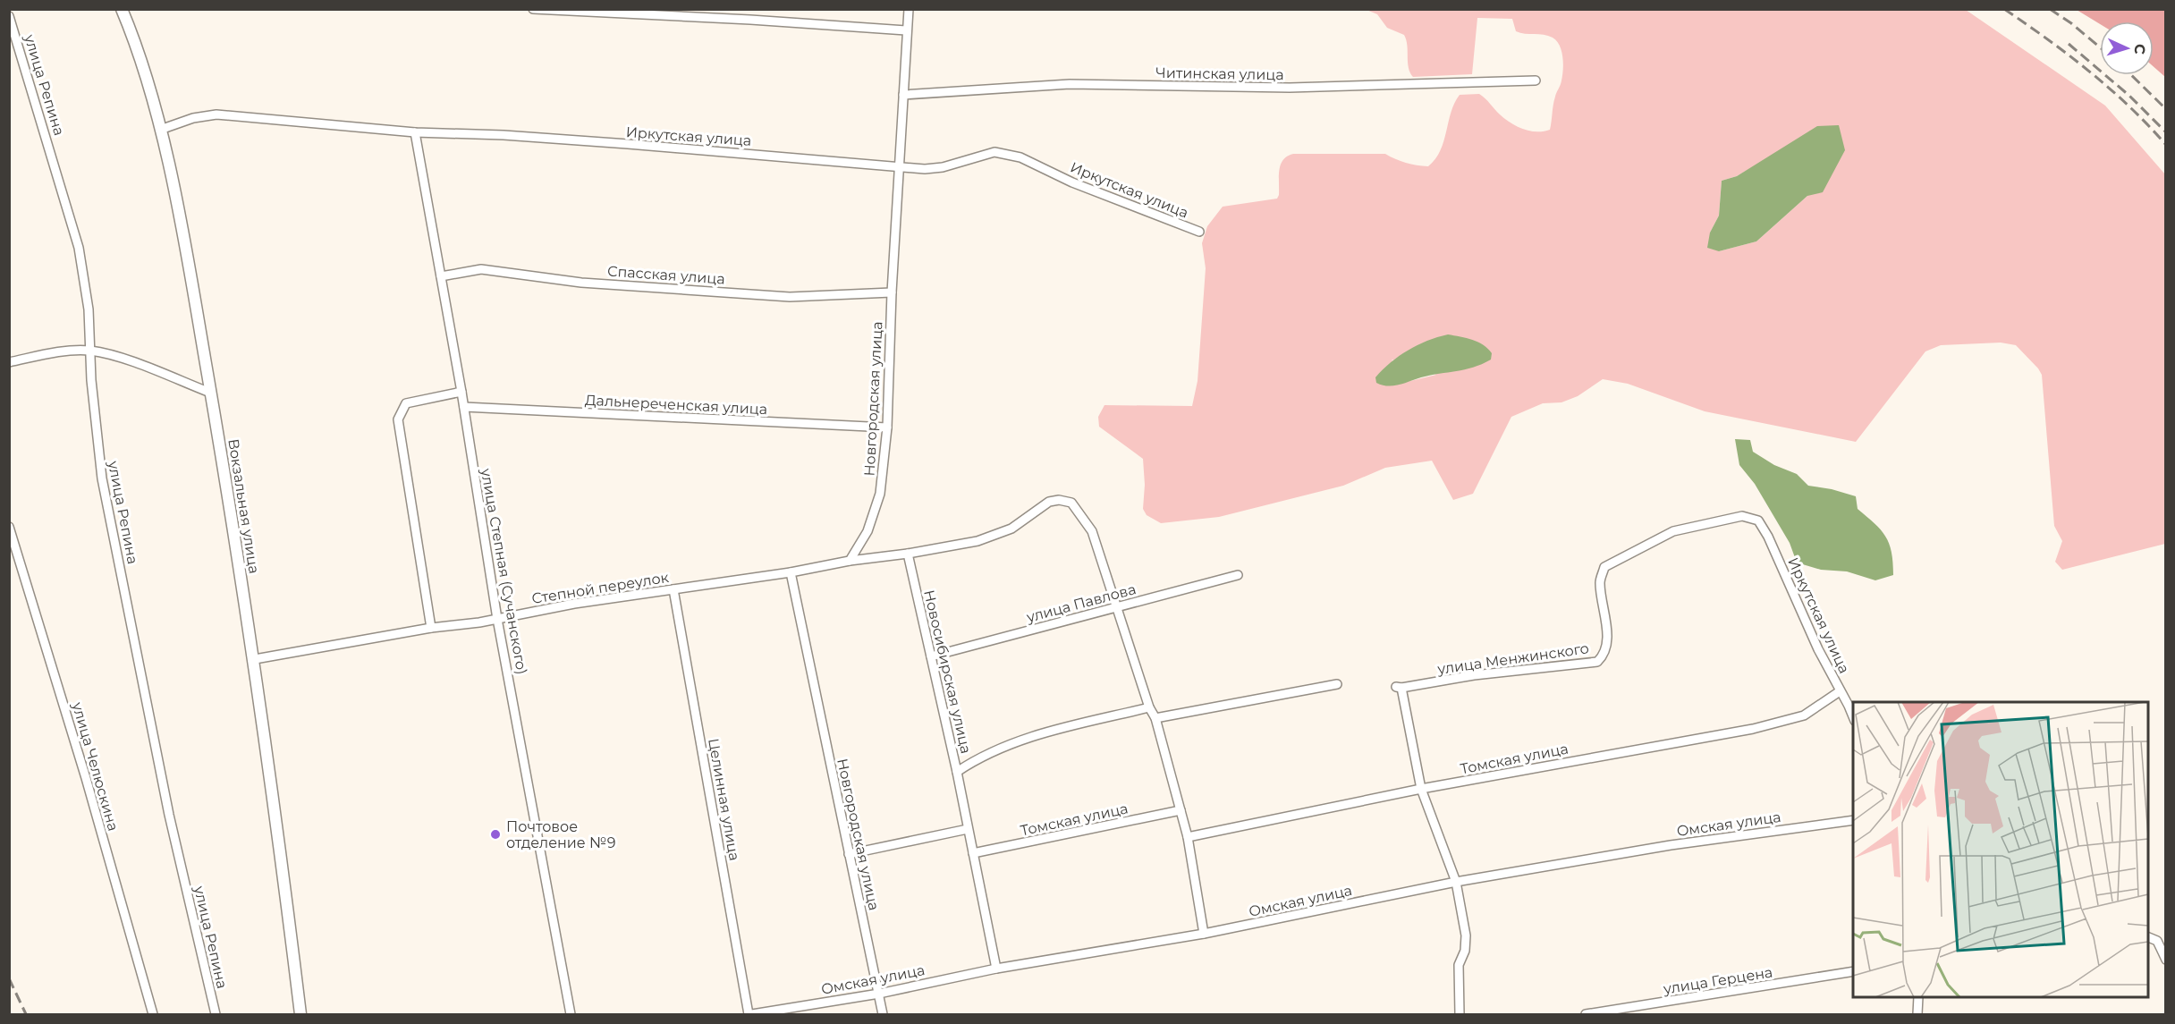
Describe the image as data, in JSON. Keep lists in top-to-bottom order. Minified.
{"streets":{"main road":["Вокзальная улица"],"street":["Читинская улица","улица Репина","Иркутская улица","Спасская улица","Новгородская улица","Дальнереченская улица","улица Степная (Сучанского)","Степной переулок","улица Павлова","улица Менжинского","Новосибирская улица","Томская улица","улица Челюскина","Целинная улица","Омская улица","улица Герцена"]},"crossings":[["Читинская улица","Новгородская улица"],["Иркутская улица","Новгородская улица"],["Иркутская улица","Вокзальная улица"],["Иркутская улица","улица Степная (Сучанского)"],["Иркутская улица","улица Менжинского"],["Иркутская улица","Томская улица"],["Спасская улица","Новгородская улица"],["Спасская улица","улица Степная (Сучанского)"],["Новгородская улица","Дальнереченская улица"],["Новгородская улица","Степной переулок"],["Новгородская улица","Омская улица"],["Дальнереченская улица","улица Степная (Сучанского)"],["Вокзальная улица","Степной переулок"],["улица Степная (Сучанского)","Степной переулок"],["Степной переулок","Целинная улица"],["улица Павлова","Новосибирская улица"],["улица Менжинского","Томская улица"],["Новосибирская улица","Томская улица"],["Новосибирская улица","Омская улица"],["Целинная улица","Омская улица"]],"places":["Почтовое отделение №9"],"north":"right"}
